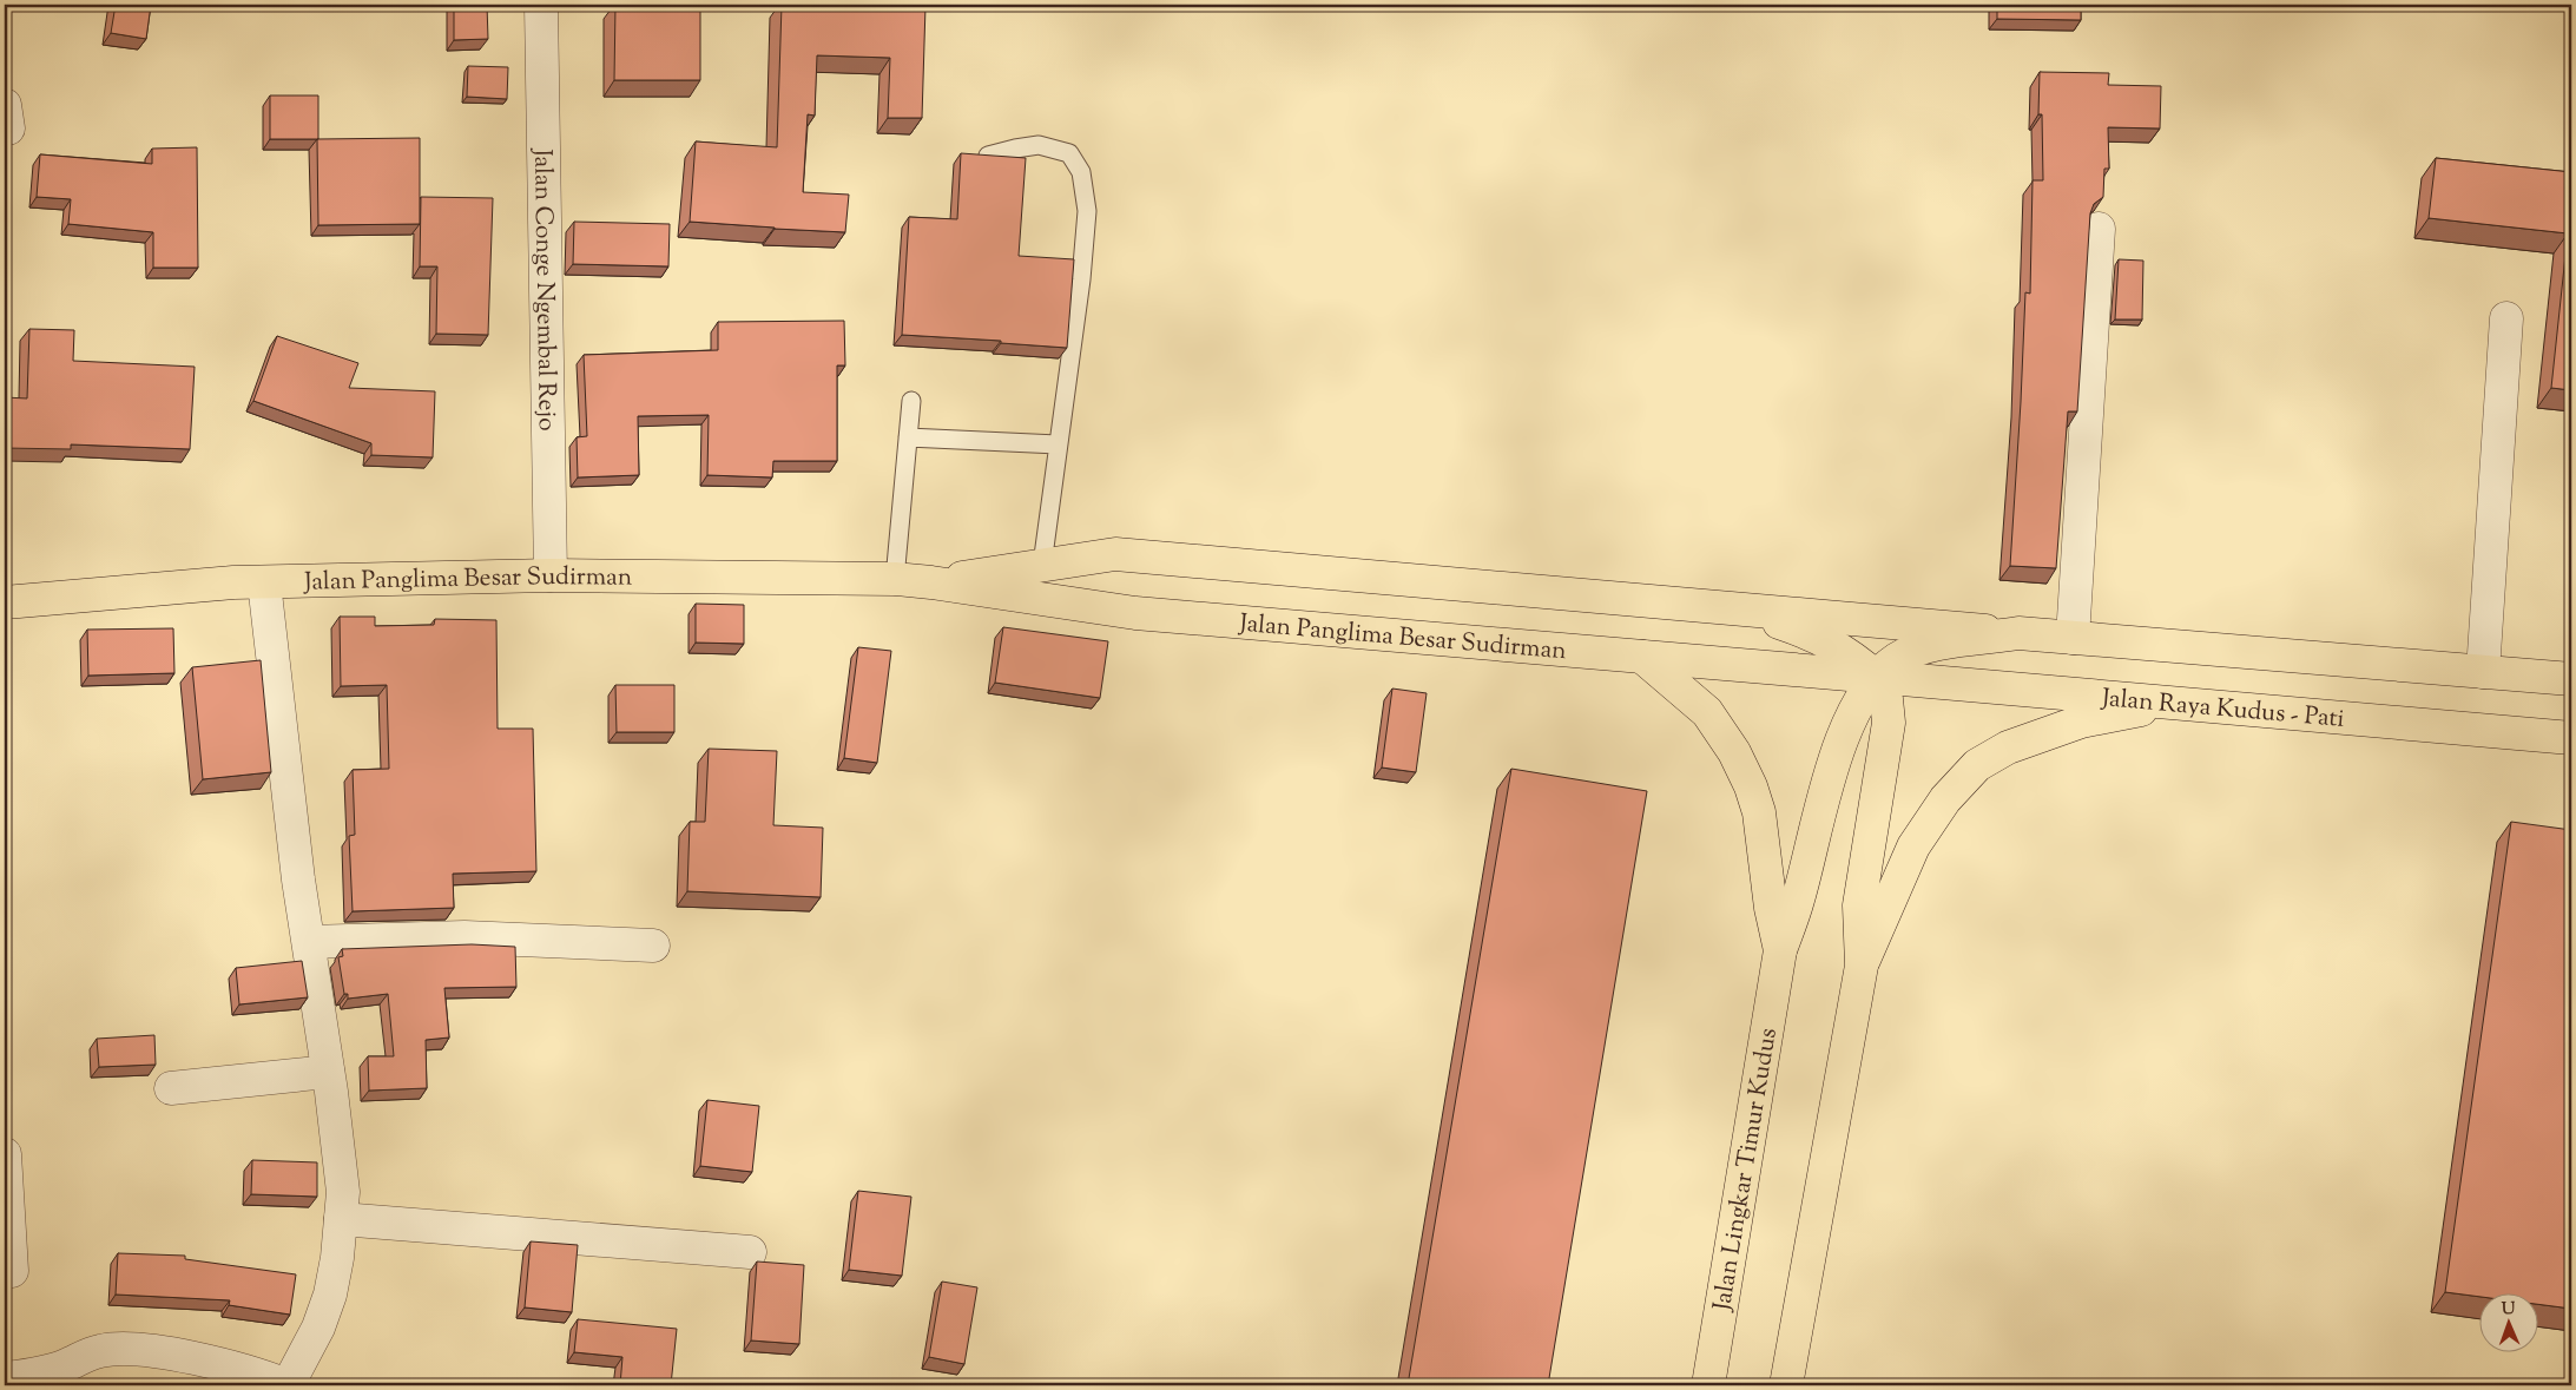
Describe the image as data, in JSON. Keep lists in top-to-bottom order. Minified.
{"streets":{"main road":["Jalan Panglima Besar Sudirman","Jalan Raya Kudus - Pati","Jalan Lingkar Timur Kudus"],"street":["Jalan Conge Ngembal Rejo"]},"crossings":[["Jalan Conge Ngembal Rejo","Jalan Panglima Besar Sudirman"],["Jalan Panglima Besar Sudirman","Jalan Raya Kudus - Pati"]],"north":"top"}
